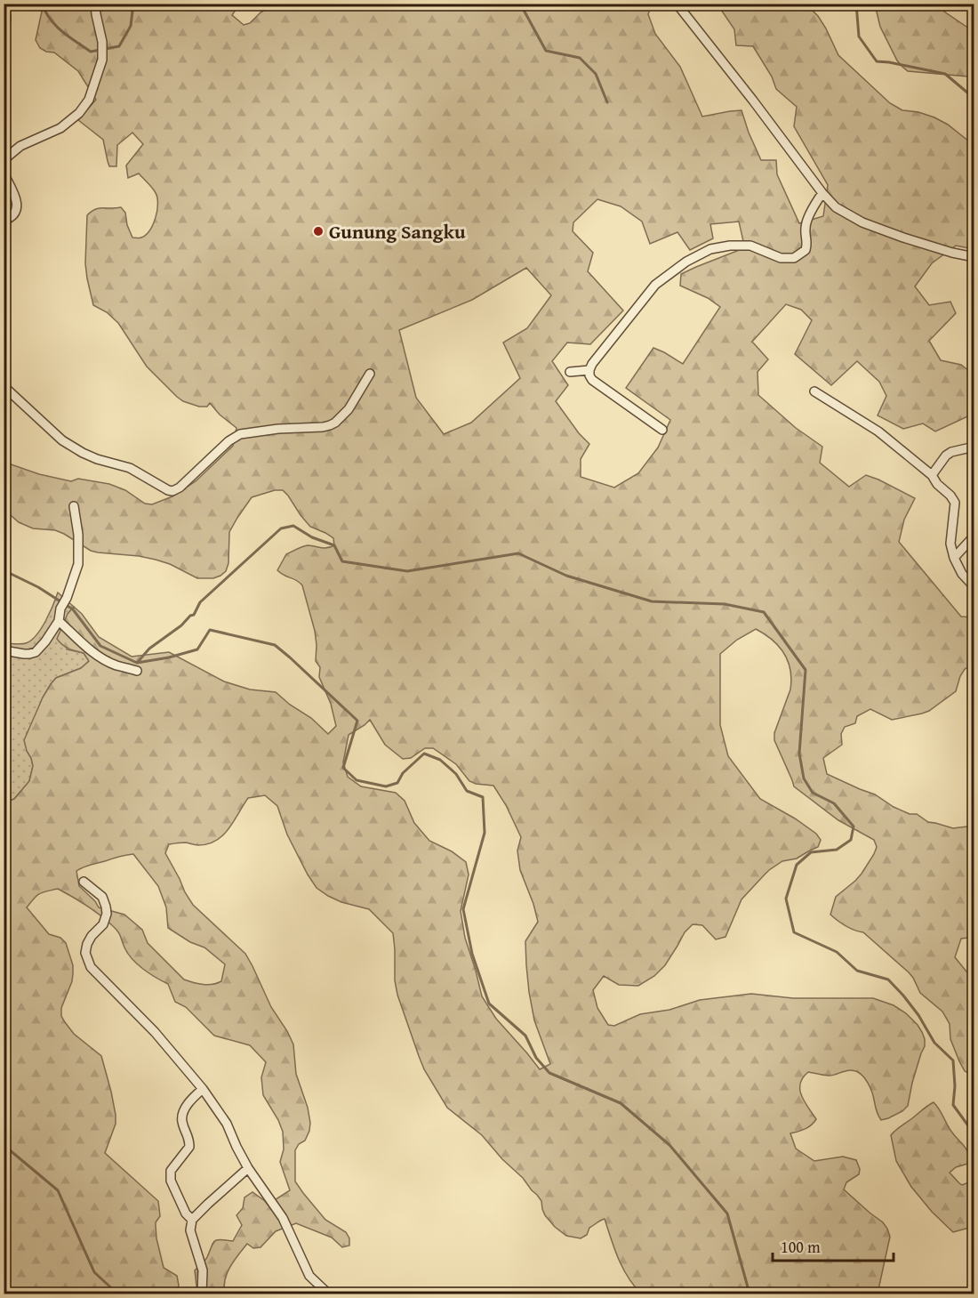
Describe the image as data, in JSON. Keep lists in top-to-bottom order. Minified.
{"places":["Gunung Sangku"],"scale_bar":"100 m"}
